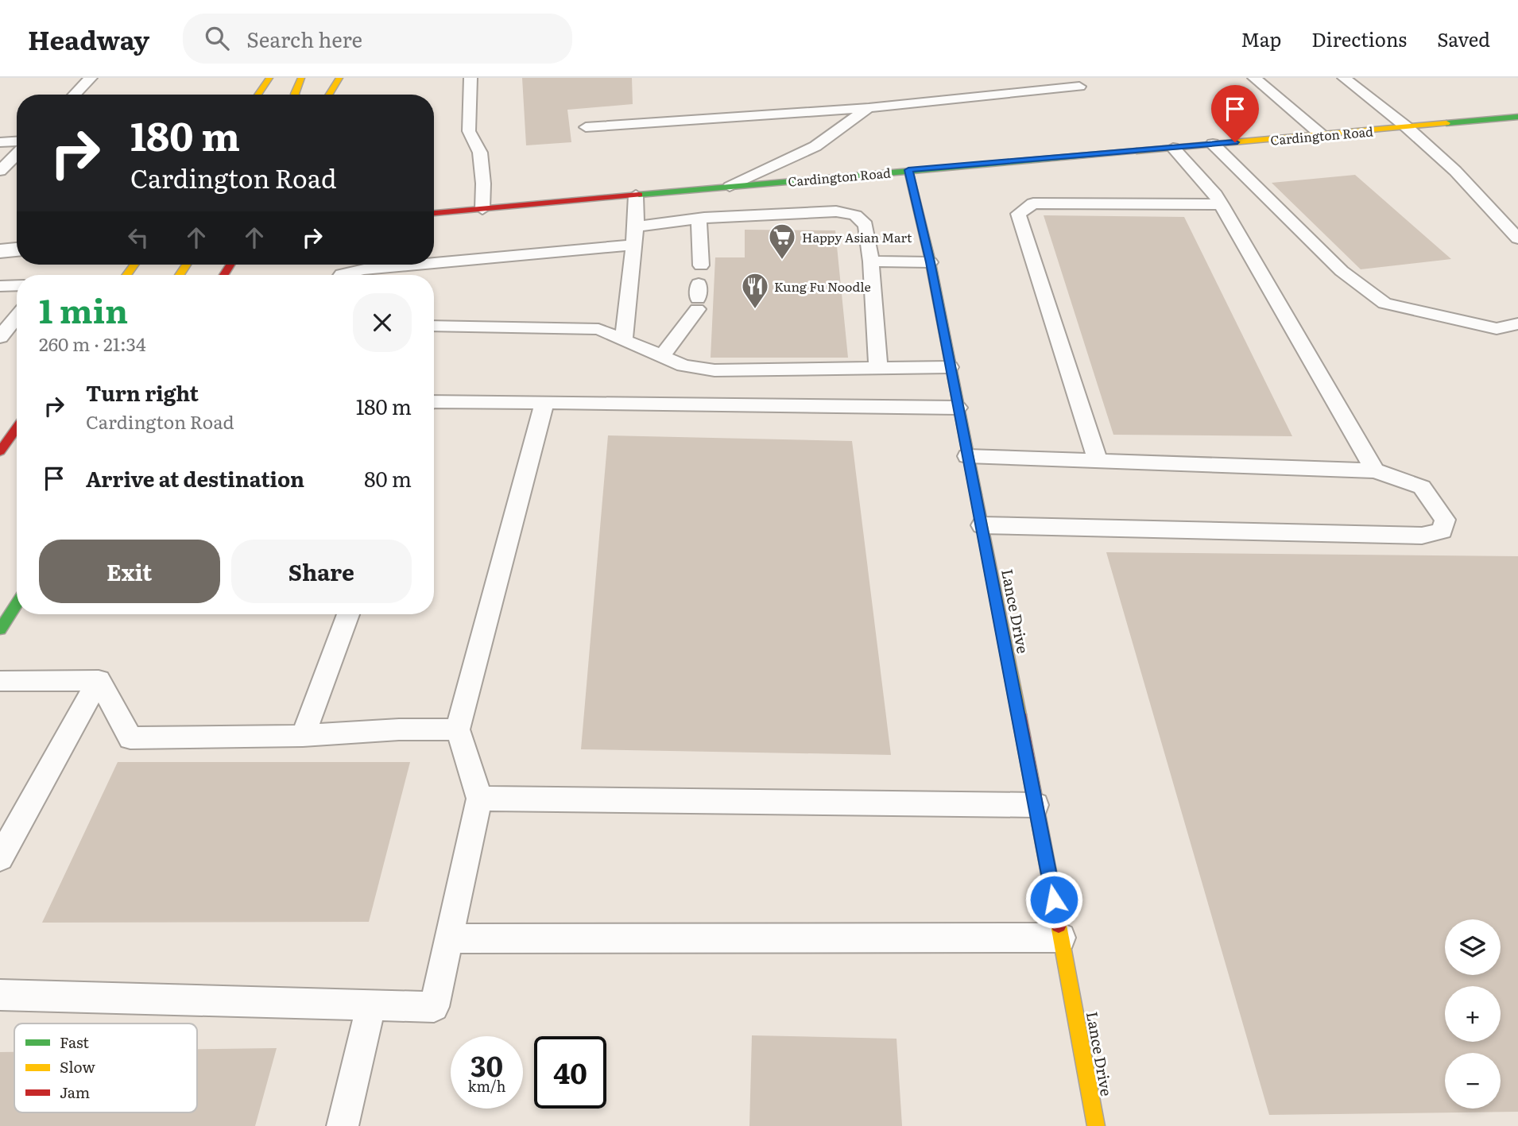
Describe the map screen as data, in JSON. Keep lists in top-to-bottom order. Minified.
{"streets":{"street":["Cardington Road","Lance Drive"]},"crossings":[["Cardington Road","Lance Drive"]],"places":{"supermarket":["Happy Asian Mart"],"restaurant":["Kung Fu Noodle"]},"legend":["Fast","Slow","Jam"],"page":{"header":"Headway","search":"Search here","nav":["Map","Directions","Saved"],"turn":["180 m","Cardington Road"],"heading":["1 min","260 m · 21:34"],"list":[{"name":"Turn right","note":"Cardington Road","value":"180 m"},{"name":"Arrive at destination","value":"80 m"}],"buttons":["Exit","Share"],"map_buttons":["+","−"],"speed":"30 km/h","limit":"40"}}
